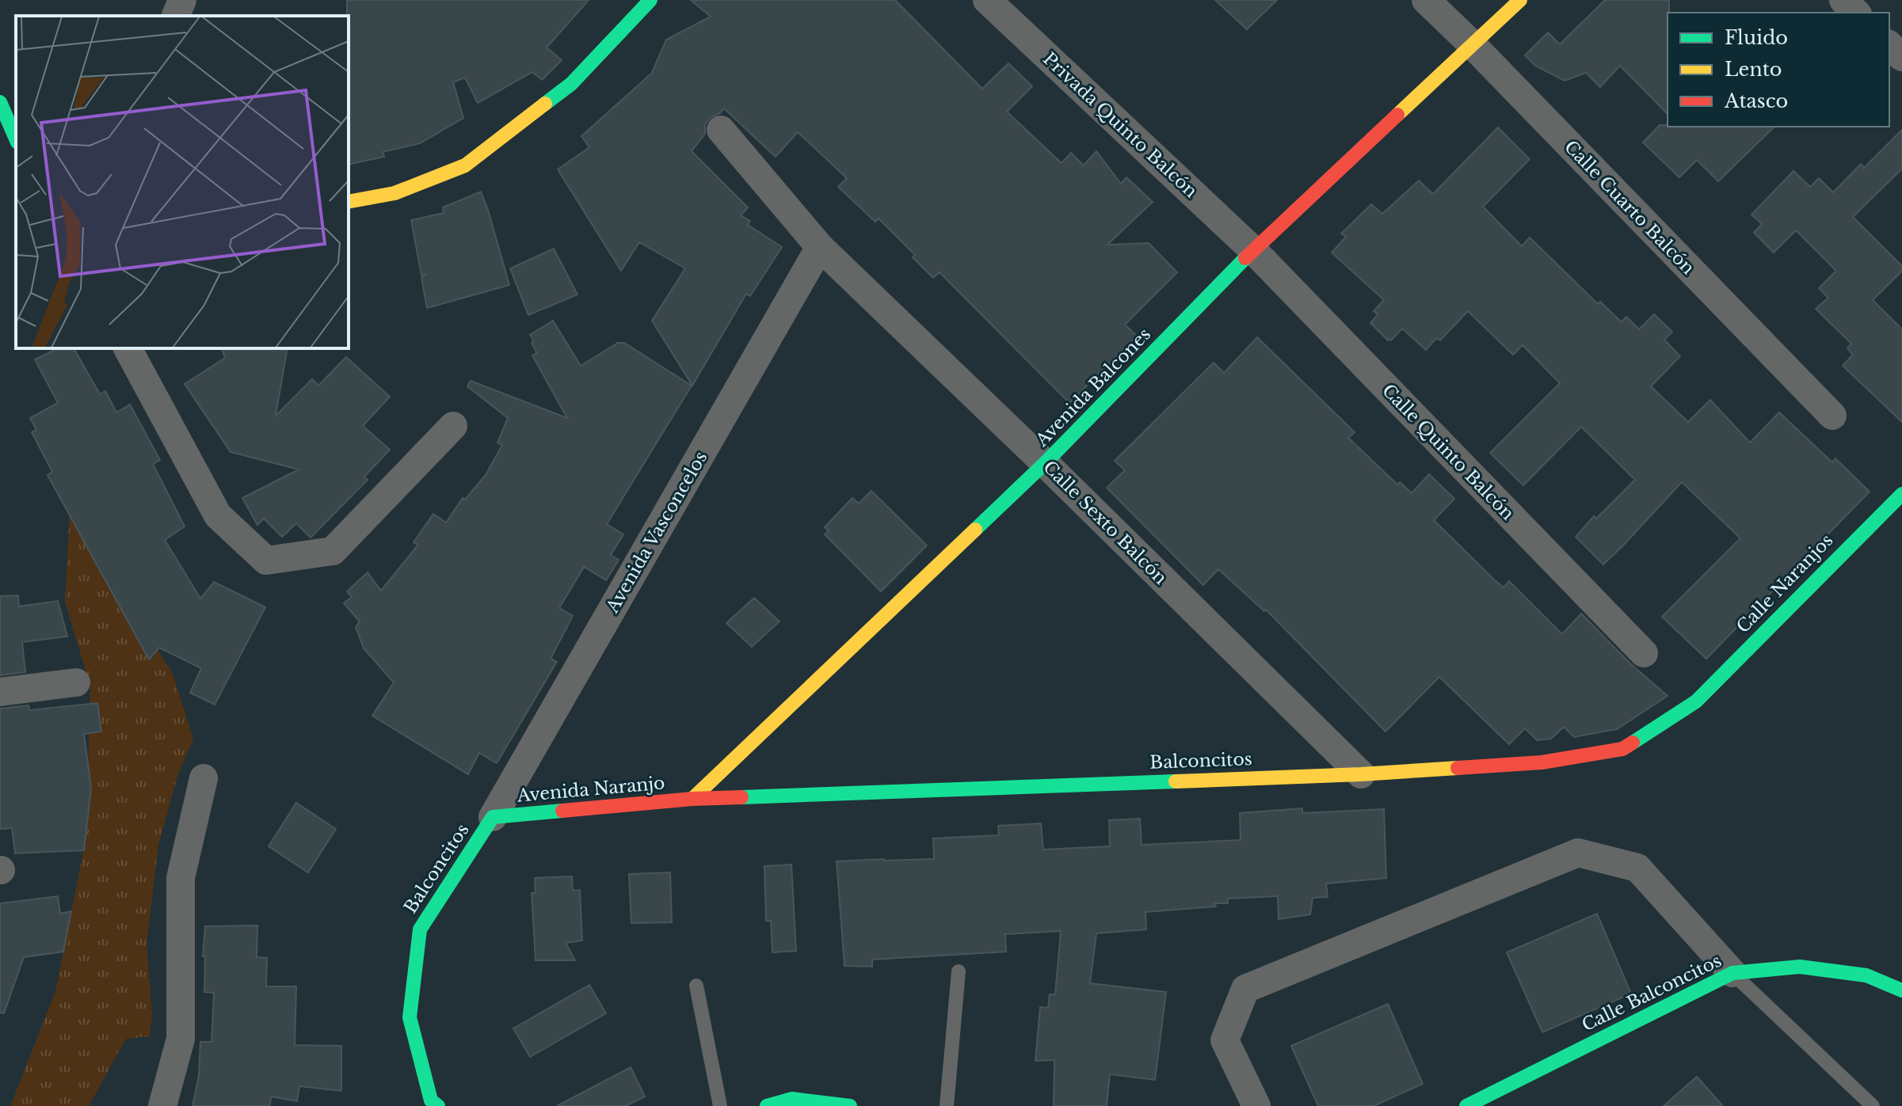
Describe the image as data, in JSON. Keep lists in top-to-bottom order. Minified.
{"streets":{"street":["Privada Quinto Balcón","Calle Cuarto Balcón","Avenida Balcones","Calle Quinto Balcón","Calle Sexto Balcón","Avenida Vasconcelos","Calle Naranjos","Balconcitos","Avenida Naranjo","Calle Balconcitos"]},"crossings":[["Privada Quinto Balcón","Avenida Balcones"],["Privada Quinto Balcón","Calle Quinto Balcón"],["Calle Cuarto Balcón","Avenida Balcones"],["Avenida Balcones","Calle Quinto Balcón"],["Avenida Balcones","Calle Sexto Balcón"],["Avenida Balcones","Balconcitos"],["Avenida Balcones","Avenida Naranjo"],["Calle Sexto Balcón","Avenida Vasconcelos"],["Calle Sexto Balcón","Balconcitos"],["Avenida Vasconcelos","Balconcitos"],["Avenida Vasconcelos","Avenida Naranjo"],["Calle Naranjos","Balconcitos"],["Balconcitos","Avenida Naranjo"]],"legend":["Fluido","Lento","Atasco"]}
